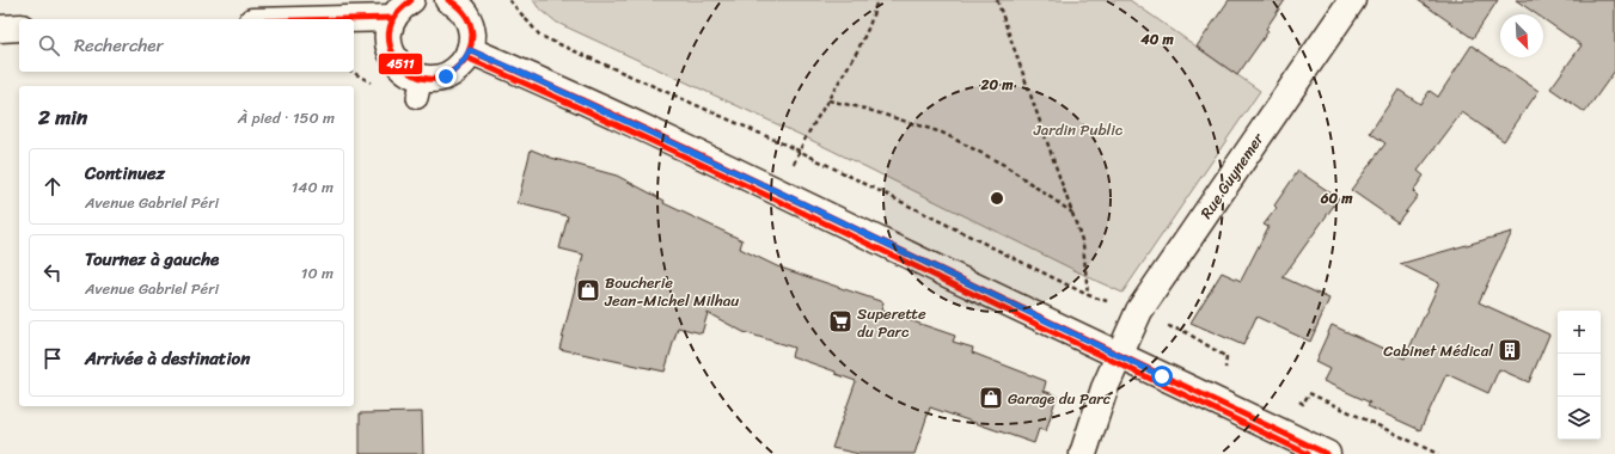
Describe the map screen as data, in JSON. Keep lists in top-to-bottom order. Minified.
{"streets":{"street":["Rue Guynemer"]},"parks":["Jardin Public"],"places":{"shop":["Boucherie Jean-Michel Milhau","Garage du Parc"],"supermarket":["Superette du Parc"],"building":["Cabinet Médical"]},"lines":["transit line 4511"],"north":"bottom right","page":{"search":"Rechercher","heading":["2 min","À pied · 150 m"],"list":[["Continuez","Avenue Gabriel Péri","140 m"],["Tournez à gauche","Avenue Gabriel Péri","10 m"],"Arrivée à destination"],"map_buttons":["+","−"]},"rings":["40 m","20 m","60 m"]}
